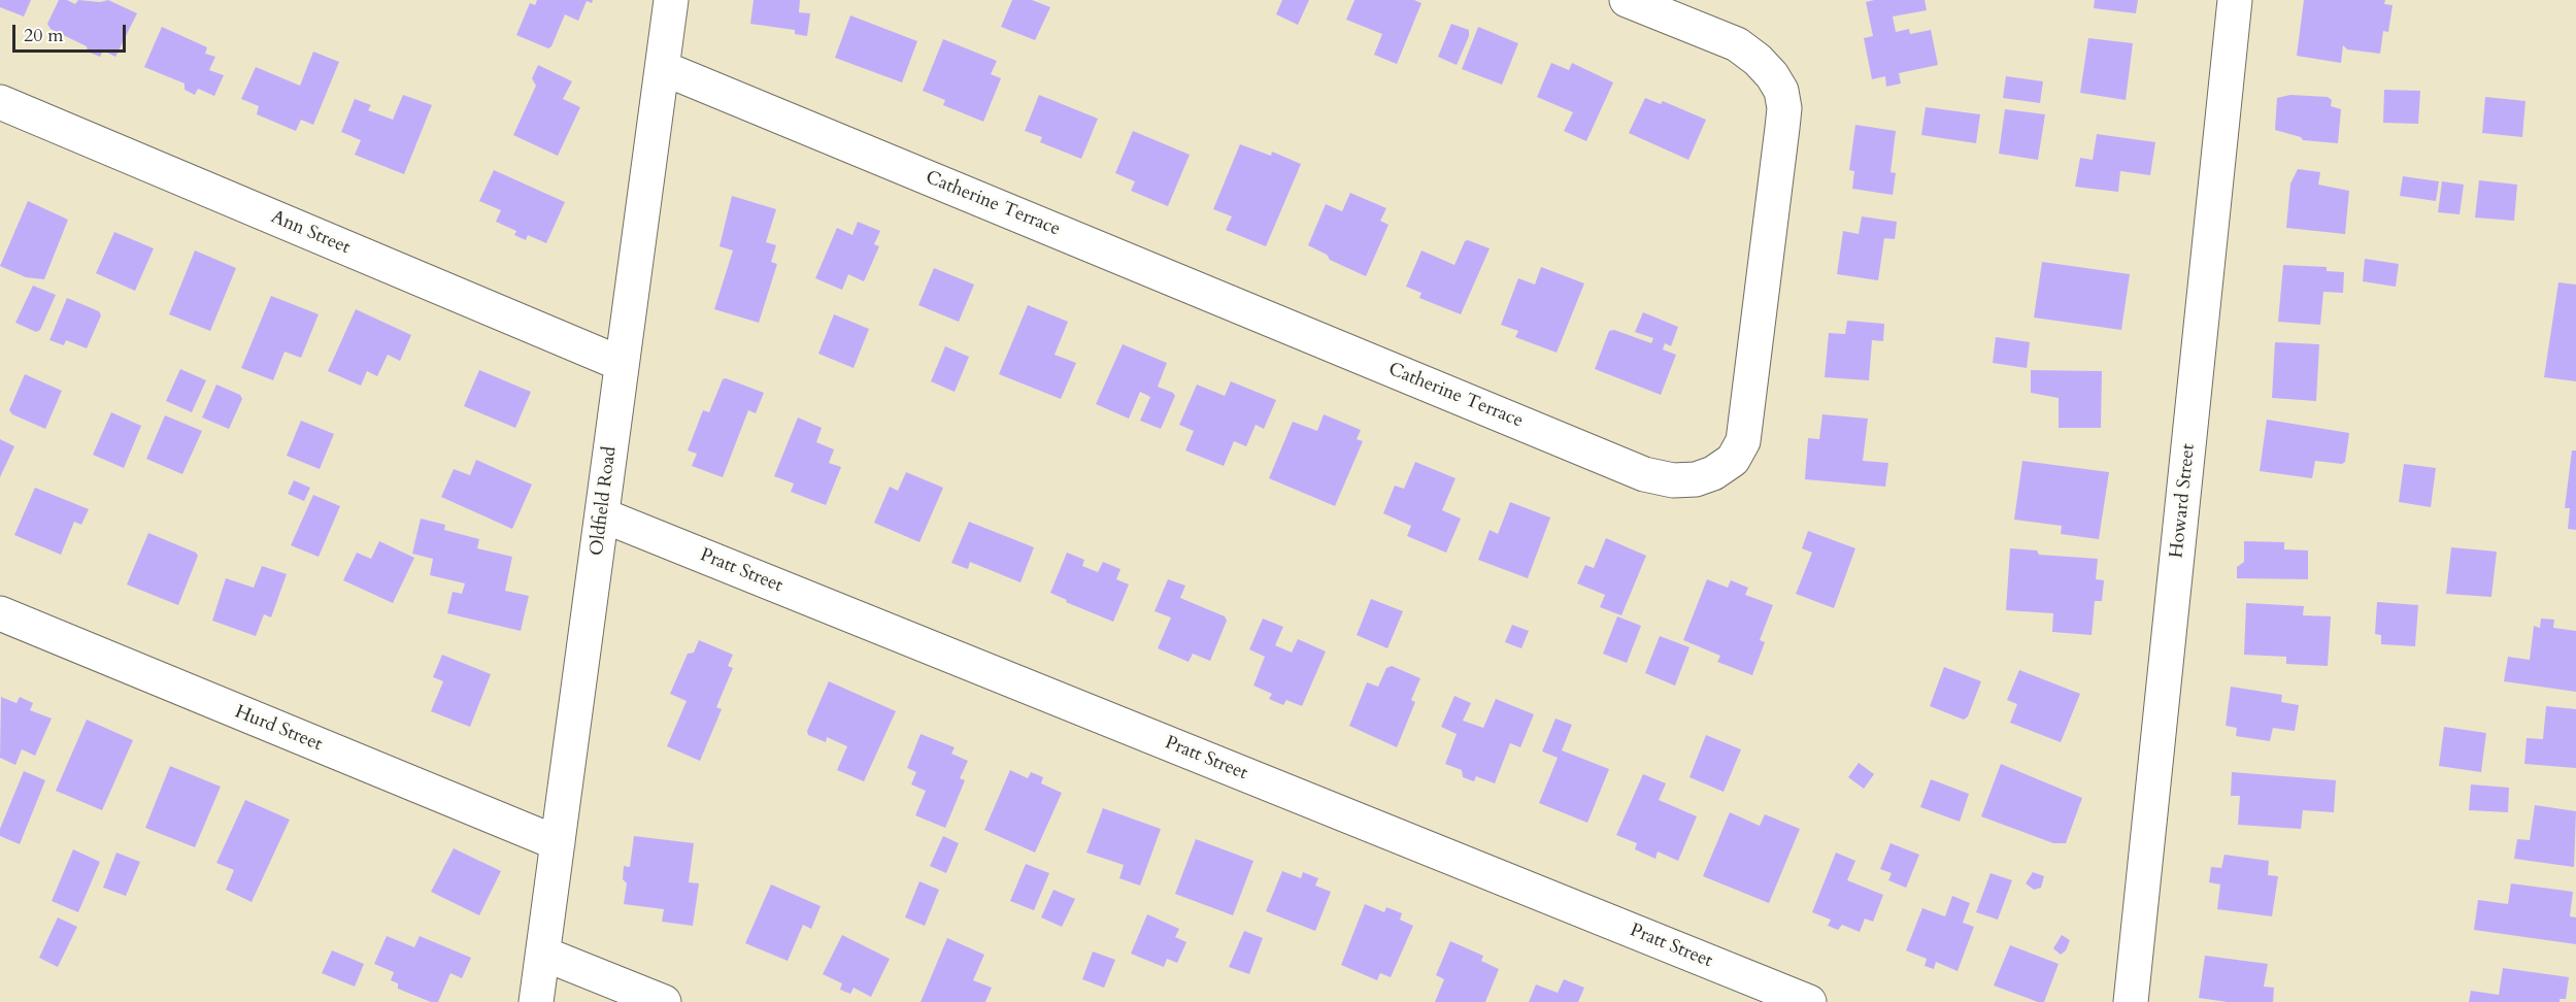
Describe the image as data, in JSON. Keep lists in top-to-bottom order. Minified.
{"streets":{"street":["Catherine Terrace","Ann Street","Oldfield Road","Howard Street","Pratt Street","Hurd Street"]},"crossings":[["Catherine Terrace","Oldfield Road"],["Ann Street","Oldfield Road"],["Oldfield Road","Pratt Street"],["Oldfield Road","Hurd Street"]],"scale_bar":"20 m"}
